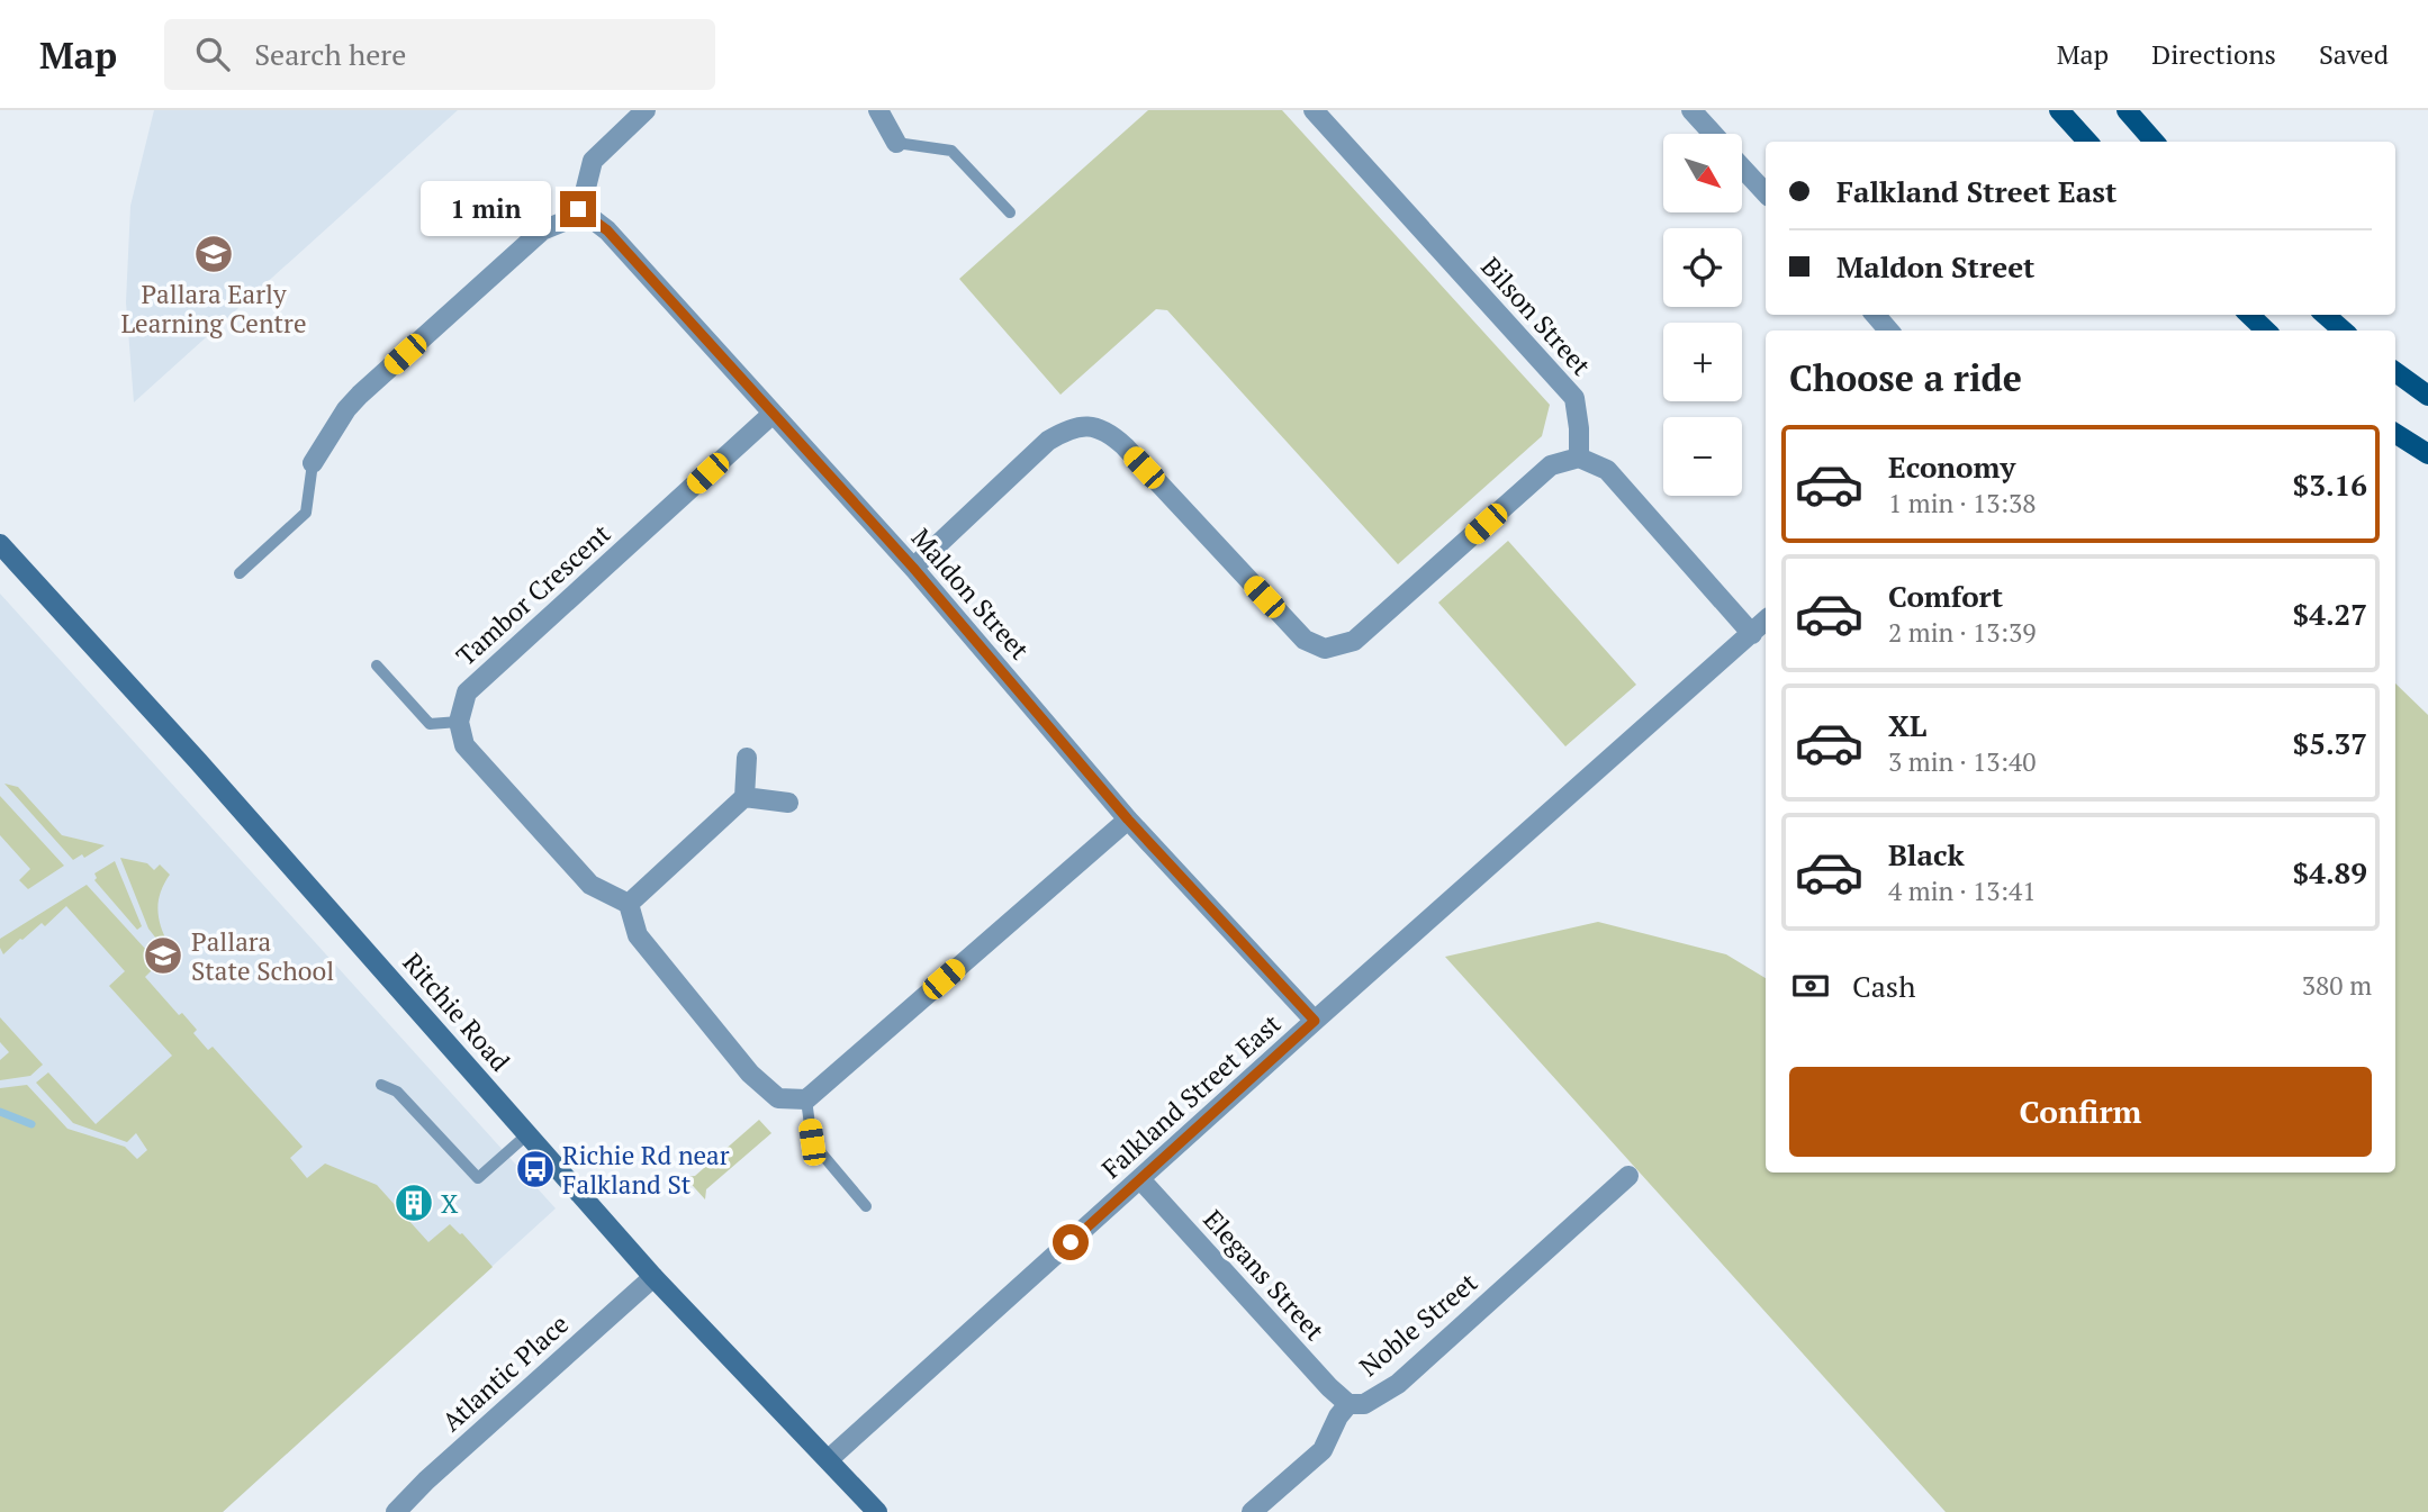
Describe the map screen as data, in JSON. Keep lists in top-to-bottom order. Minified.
{"streets":{"street":["Bilson Street","Maldon Street","Tambor Crescent","Ritchie Road","Falkland Street East","Elegans Street","Noble Street","Atlantic Place"]},"crossings":[["Maldon Street","Tambor Crescent"],["Maldon Street","Falkland Street East"],["Ritchie Road","Falkland Street East"],["Ritchie Road","Atlantic Place"],["Falkland Street East","Elegans Street"],["Elegans Street","Noble Street"]],"places":{"school or university":["Pallara Early Learning Centre","Pallara State School"],"bus stop":["Richie Rd near Falkland St"],"building":["X"]},"north":"bottom right","page":{"header":"Map","search":"Search here","nav":["Map","Directions","Saved"],"map_buttons":["+","−"],"banner":["Falkland Street East","Maldon Street"],"bubble":"1 min","heading":"Choose a ride","list":[{"name":"Economy","note":"1 min · 13:38","value":"$3.16"},{"name":"Comfort","note":"2 min · 13:39","value":"$4.27"},{"name":"XL","note":"3 min · 13:40","value":"$5.37"},{"name":"Black","note":"4 min · 13:41","value":"$4.89"}],"pay":["Cash","380 m"],"buttons":"Confirm"}}
